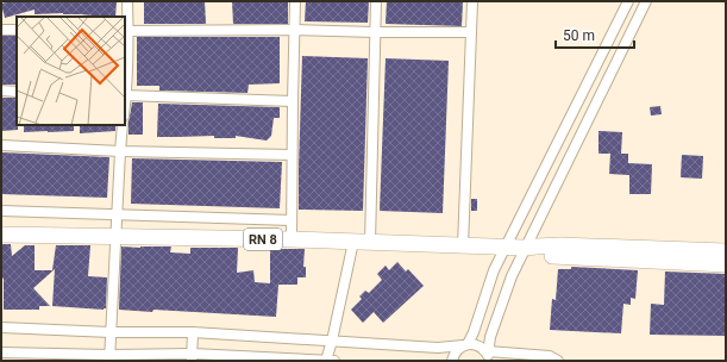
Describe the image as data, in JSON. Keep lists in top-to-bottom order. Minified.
{"streets":{"main road":["RN 8"]},"scale_bar":"50 m"}
